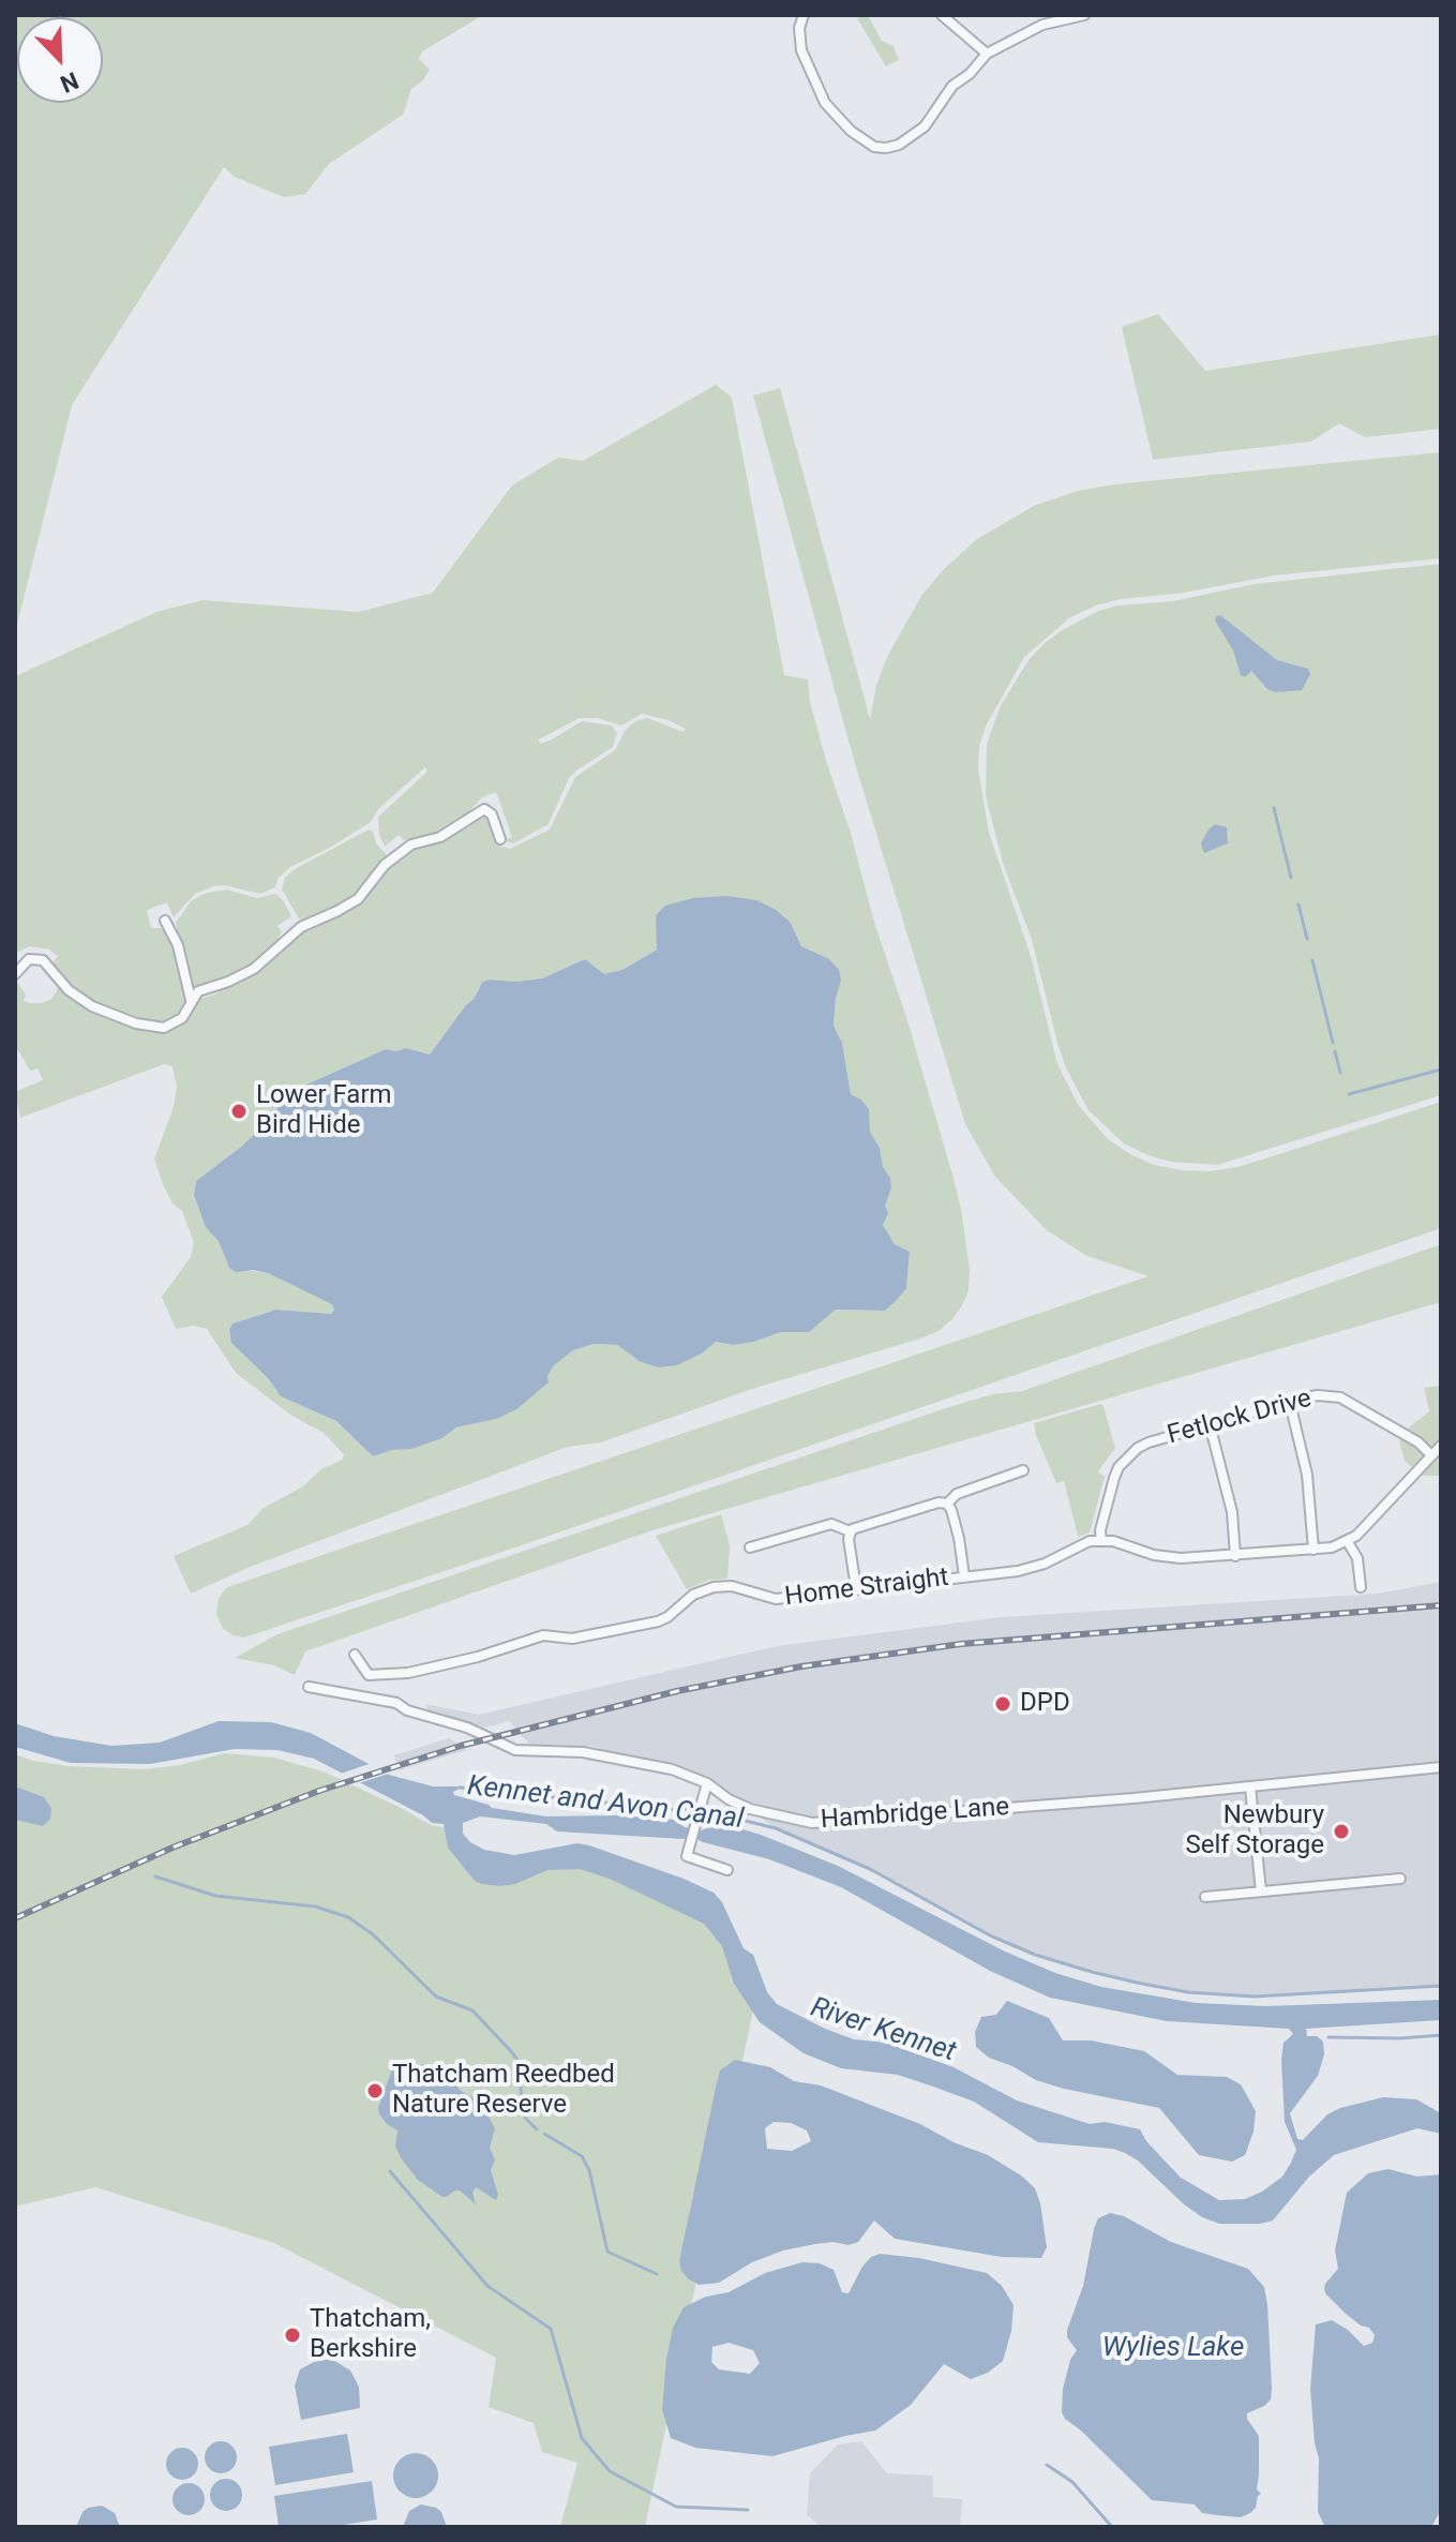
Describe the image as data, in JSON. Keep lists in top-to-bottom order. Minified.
{"streets":{"street":["Fetlock Drive","Home Straight","Hambridge Lane"]},"crossings":[["Fetlock Drive","Home Straight"]],"water":["Kennet and Avon Canal","River Kennet","Wylies Lake"],"places":["Lower Farm Bird Hide","DPD","Newbury Self Storage","Thatcham Reedbed Nature Reserve","Thatcham, Berkshire"],"north":"bottom right"}
